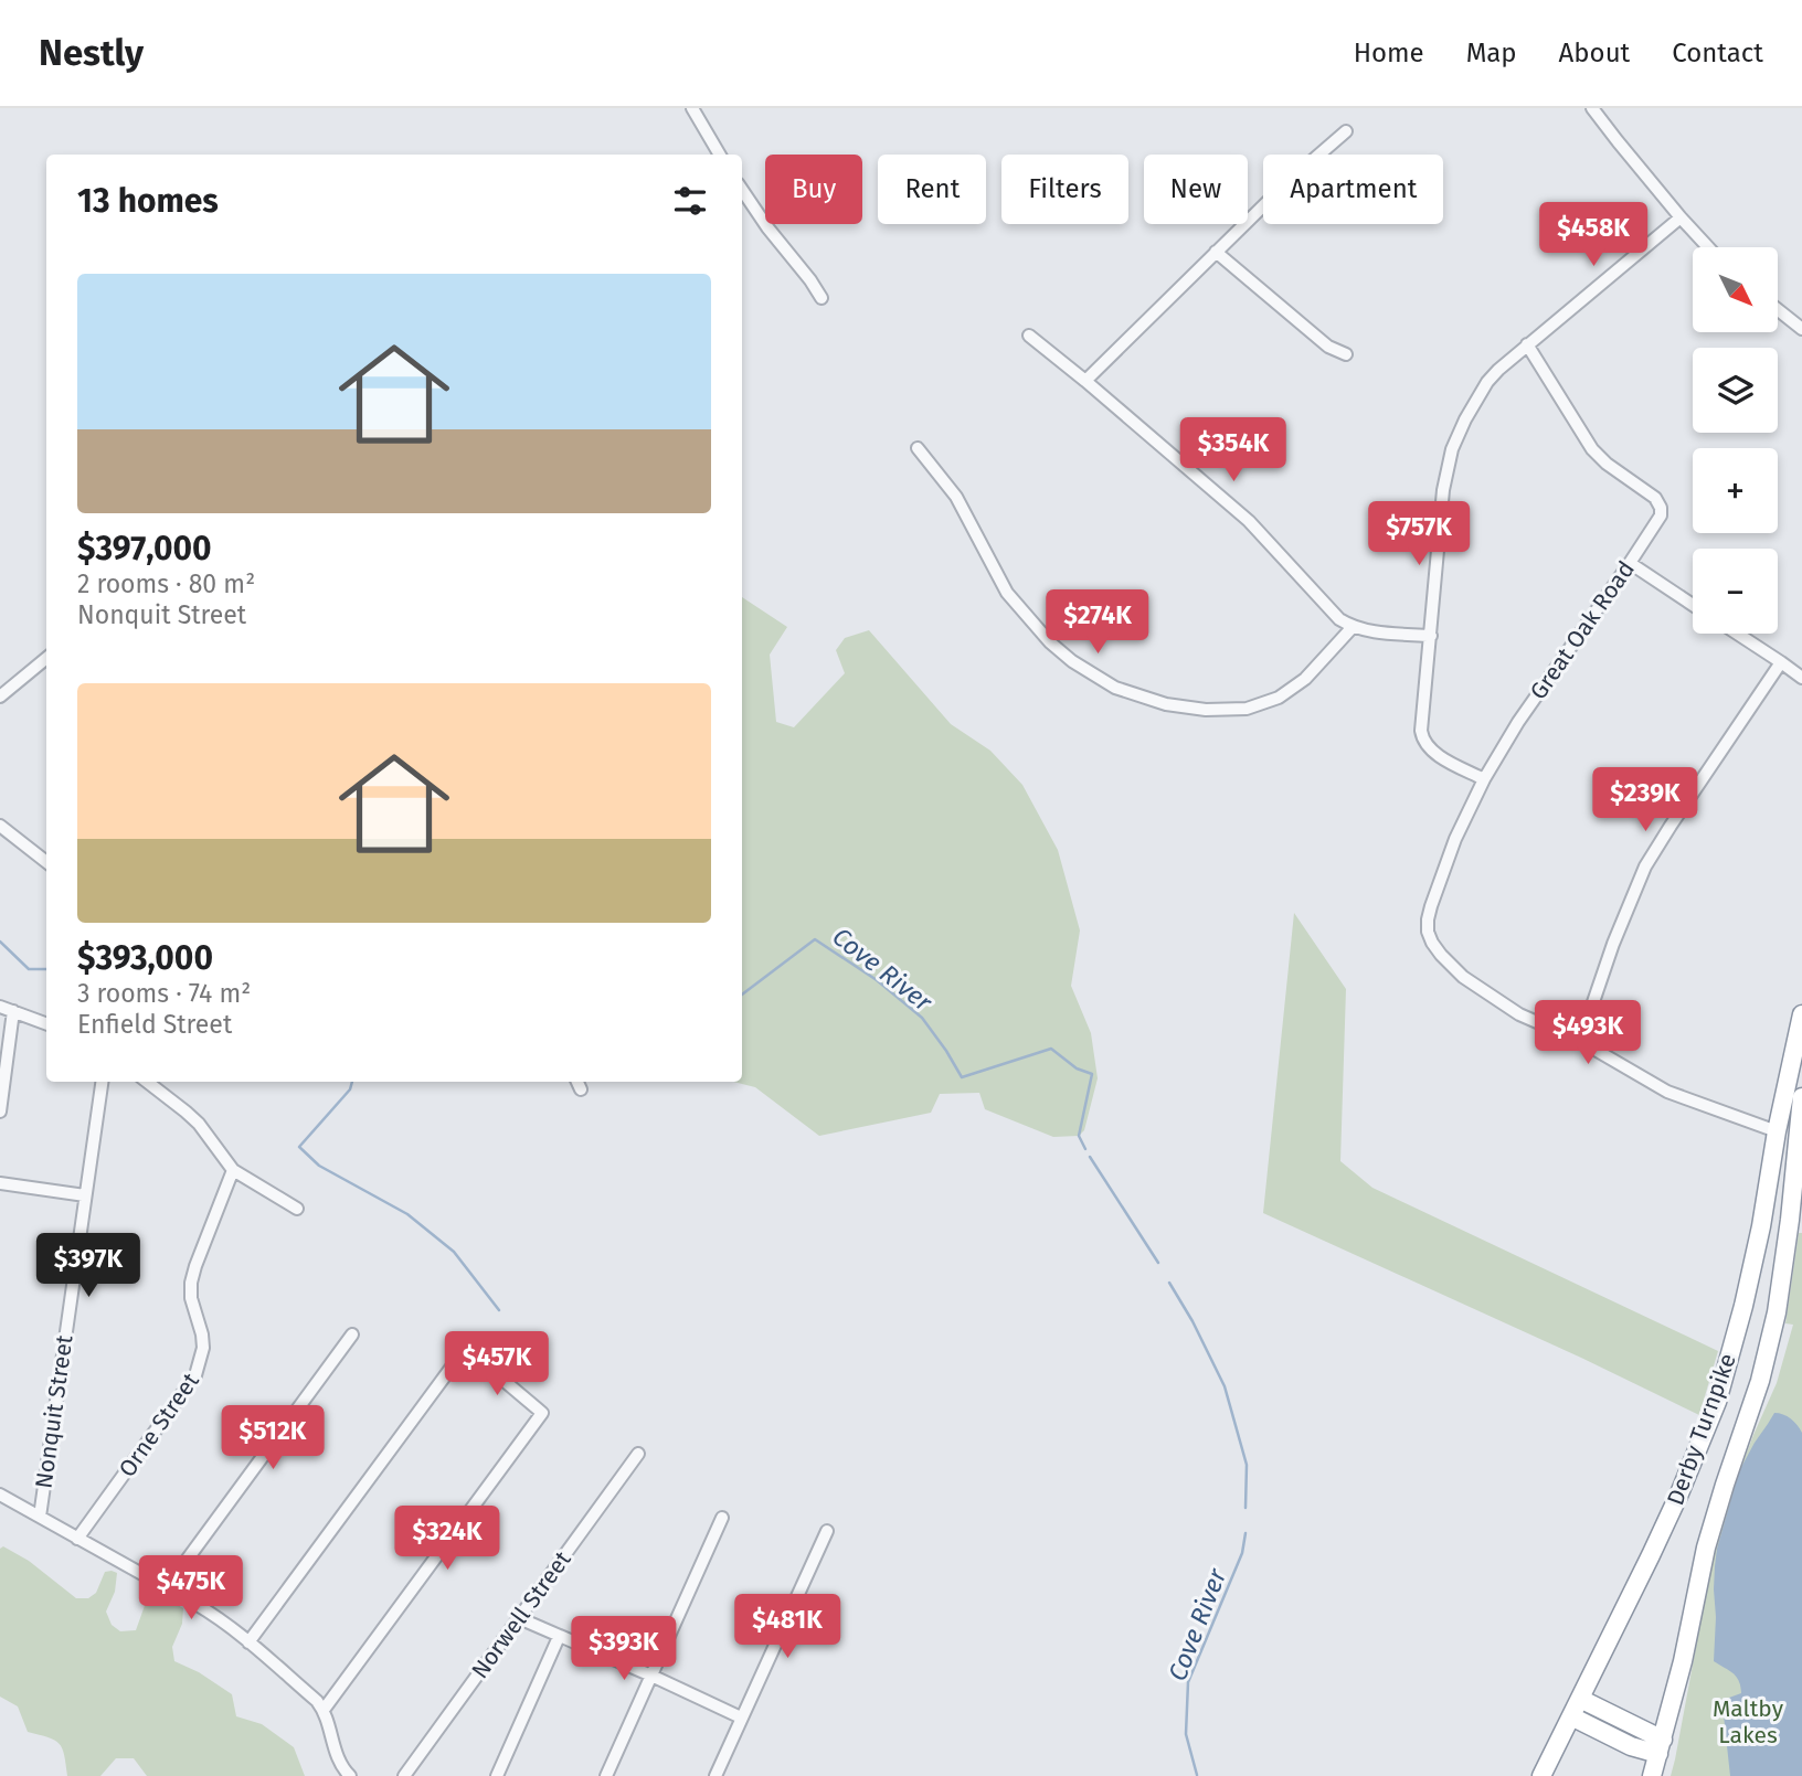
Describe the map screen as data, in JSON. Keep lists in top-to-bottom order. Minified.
{"streets":{"highway":["Derby Turnpike"],"street":["Great Oak Road","Nonquit Street","Orne Street","Norwell Street"]},"water":["Cove River"],"parks":["Maltby Lakes"],"north":"bottom right","page":{"header":"Nestly","nav":["Home","Map","About","Contact"],"chip":["Buy","Rent","Filters","New","Apartment"],"heading":"13 homes","price":["$458K","$354K","$757K","$274K","$239K","$493K","$397K","$457K","$512K","$324K","$475K","$481K","$393K"],"map_buttons":["+","−"],"list":[{"name":"$397,000","note":"2 rooms · 80 m² · Nonquit Street"},{"name":"$393,000","note":"3 rooms · 74 m² · Enfield Street"}]}}
